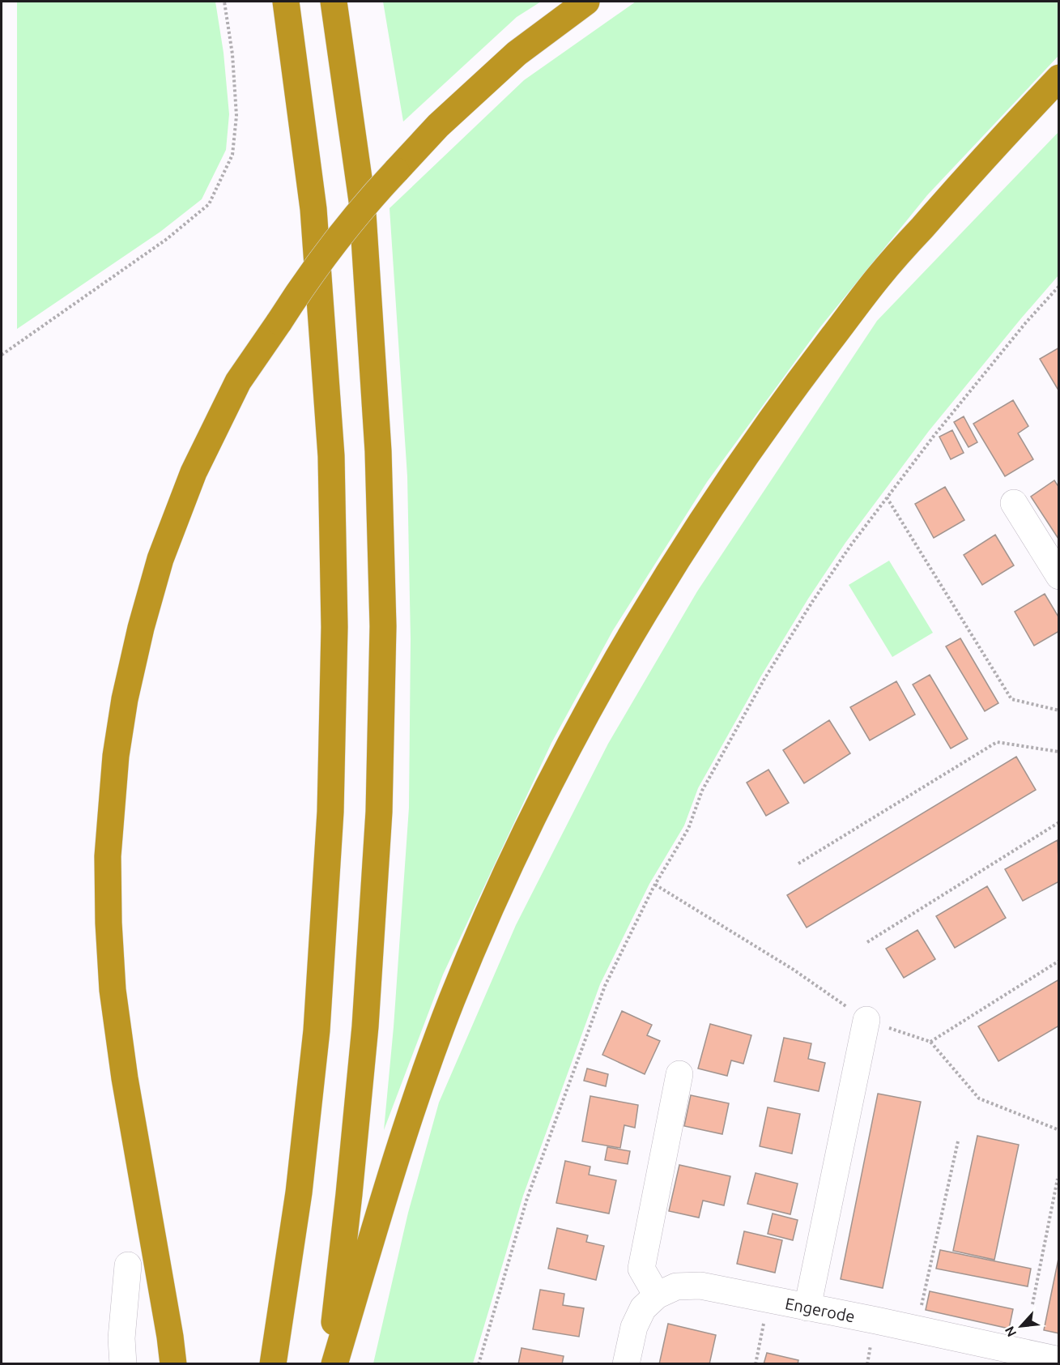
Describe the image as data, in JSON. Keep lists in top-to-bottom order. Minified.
{"streets":{"street":["Engerode"]},"north":"bottom left"}
